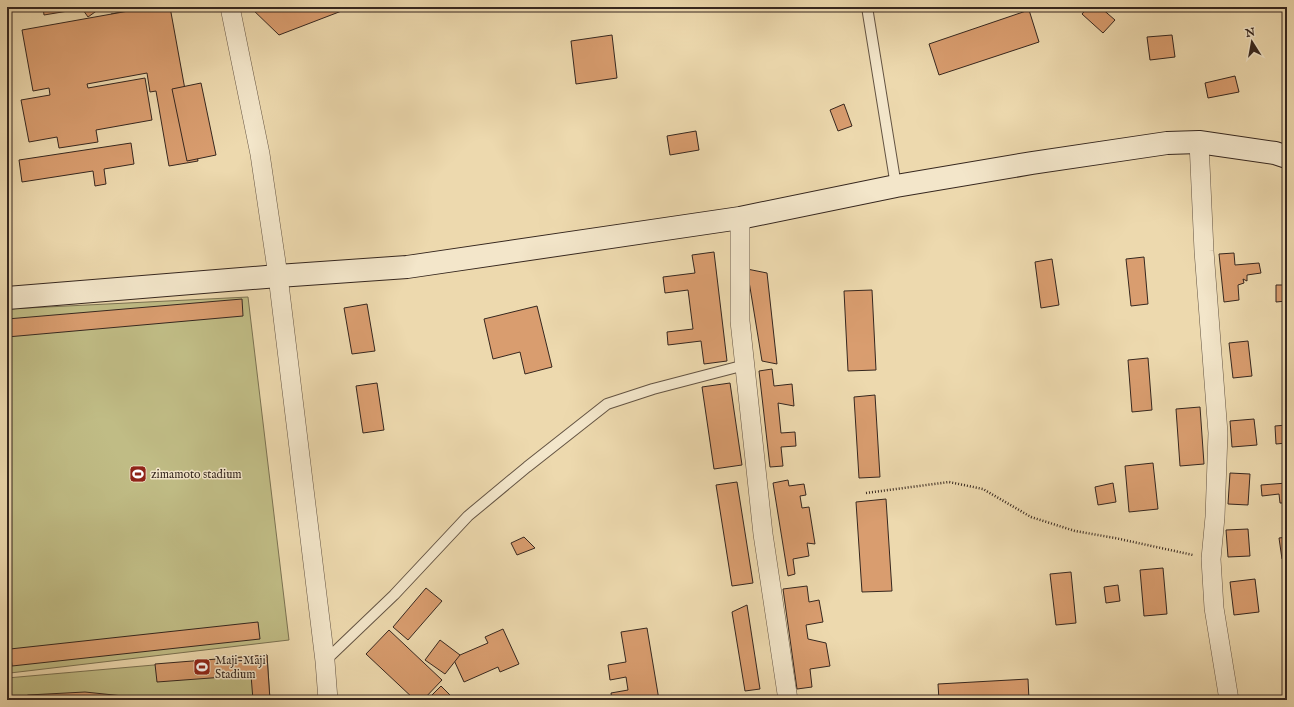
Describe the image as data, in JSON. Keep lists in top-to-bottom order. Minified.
{"places":{"sports":["zimamoto stadium","Maji-Maji Stadium"]},"north":"top"}
